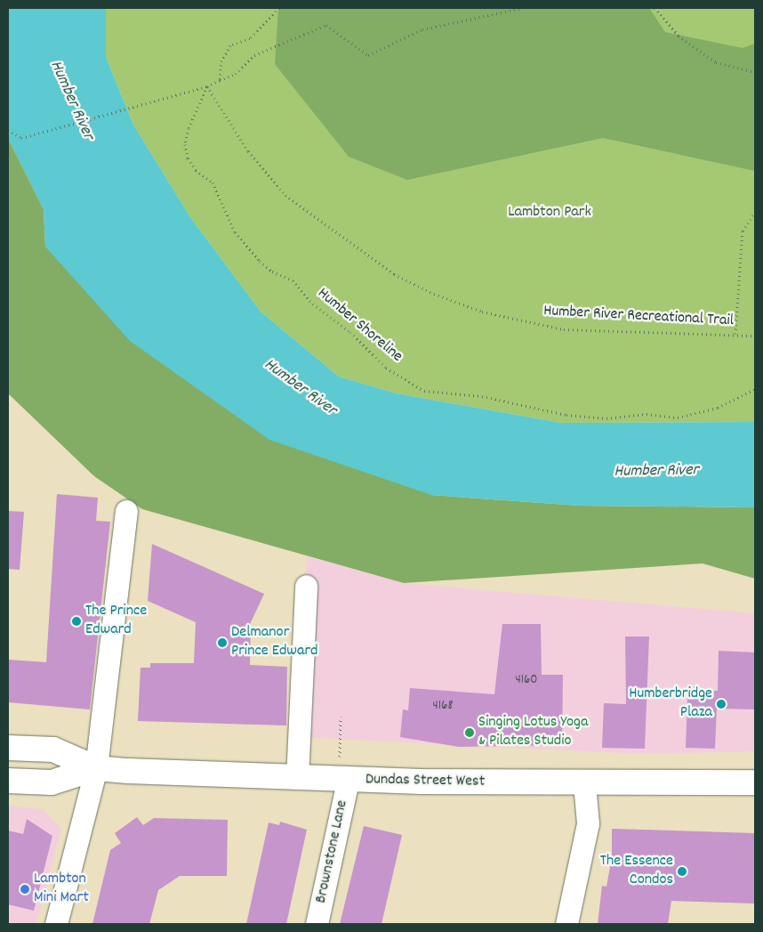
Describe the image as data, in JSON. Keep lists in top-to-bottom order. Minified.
{"streets":{"main road":["Dundas Street West"],"street":["Brownstone Lane"],"path":["Humber River Recreational Trail","Humber Shoreline"]},"crossings":[["Humber River Recreational Trail","Humber Shoreline"],["Dundas Street West","Brownstone Lane"]],"water":["Humber River"],"parks":["Lambton Park"],"places":["The Prince Edward","Delmanor Prince Edward","Humberbridge Plaza","Singing Lotus Yoga & Pilates Studio","The Essence Condos","Lambton Mini Mart"],"house_numbers":["4160","4168"]}
